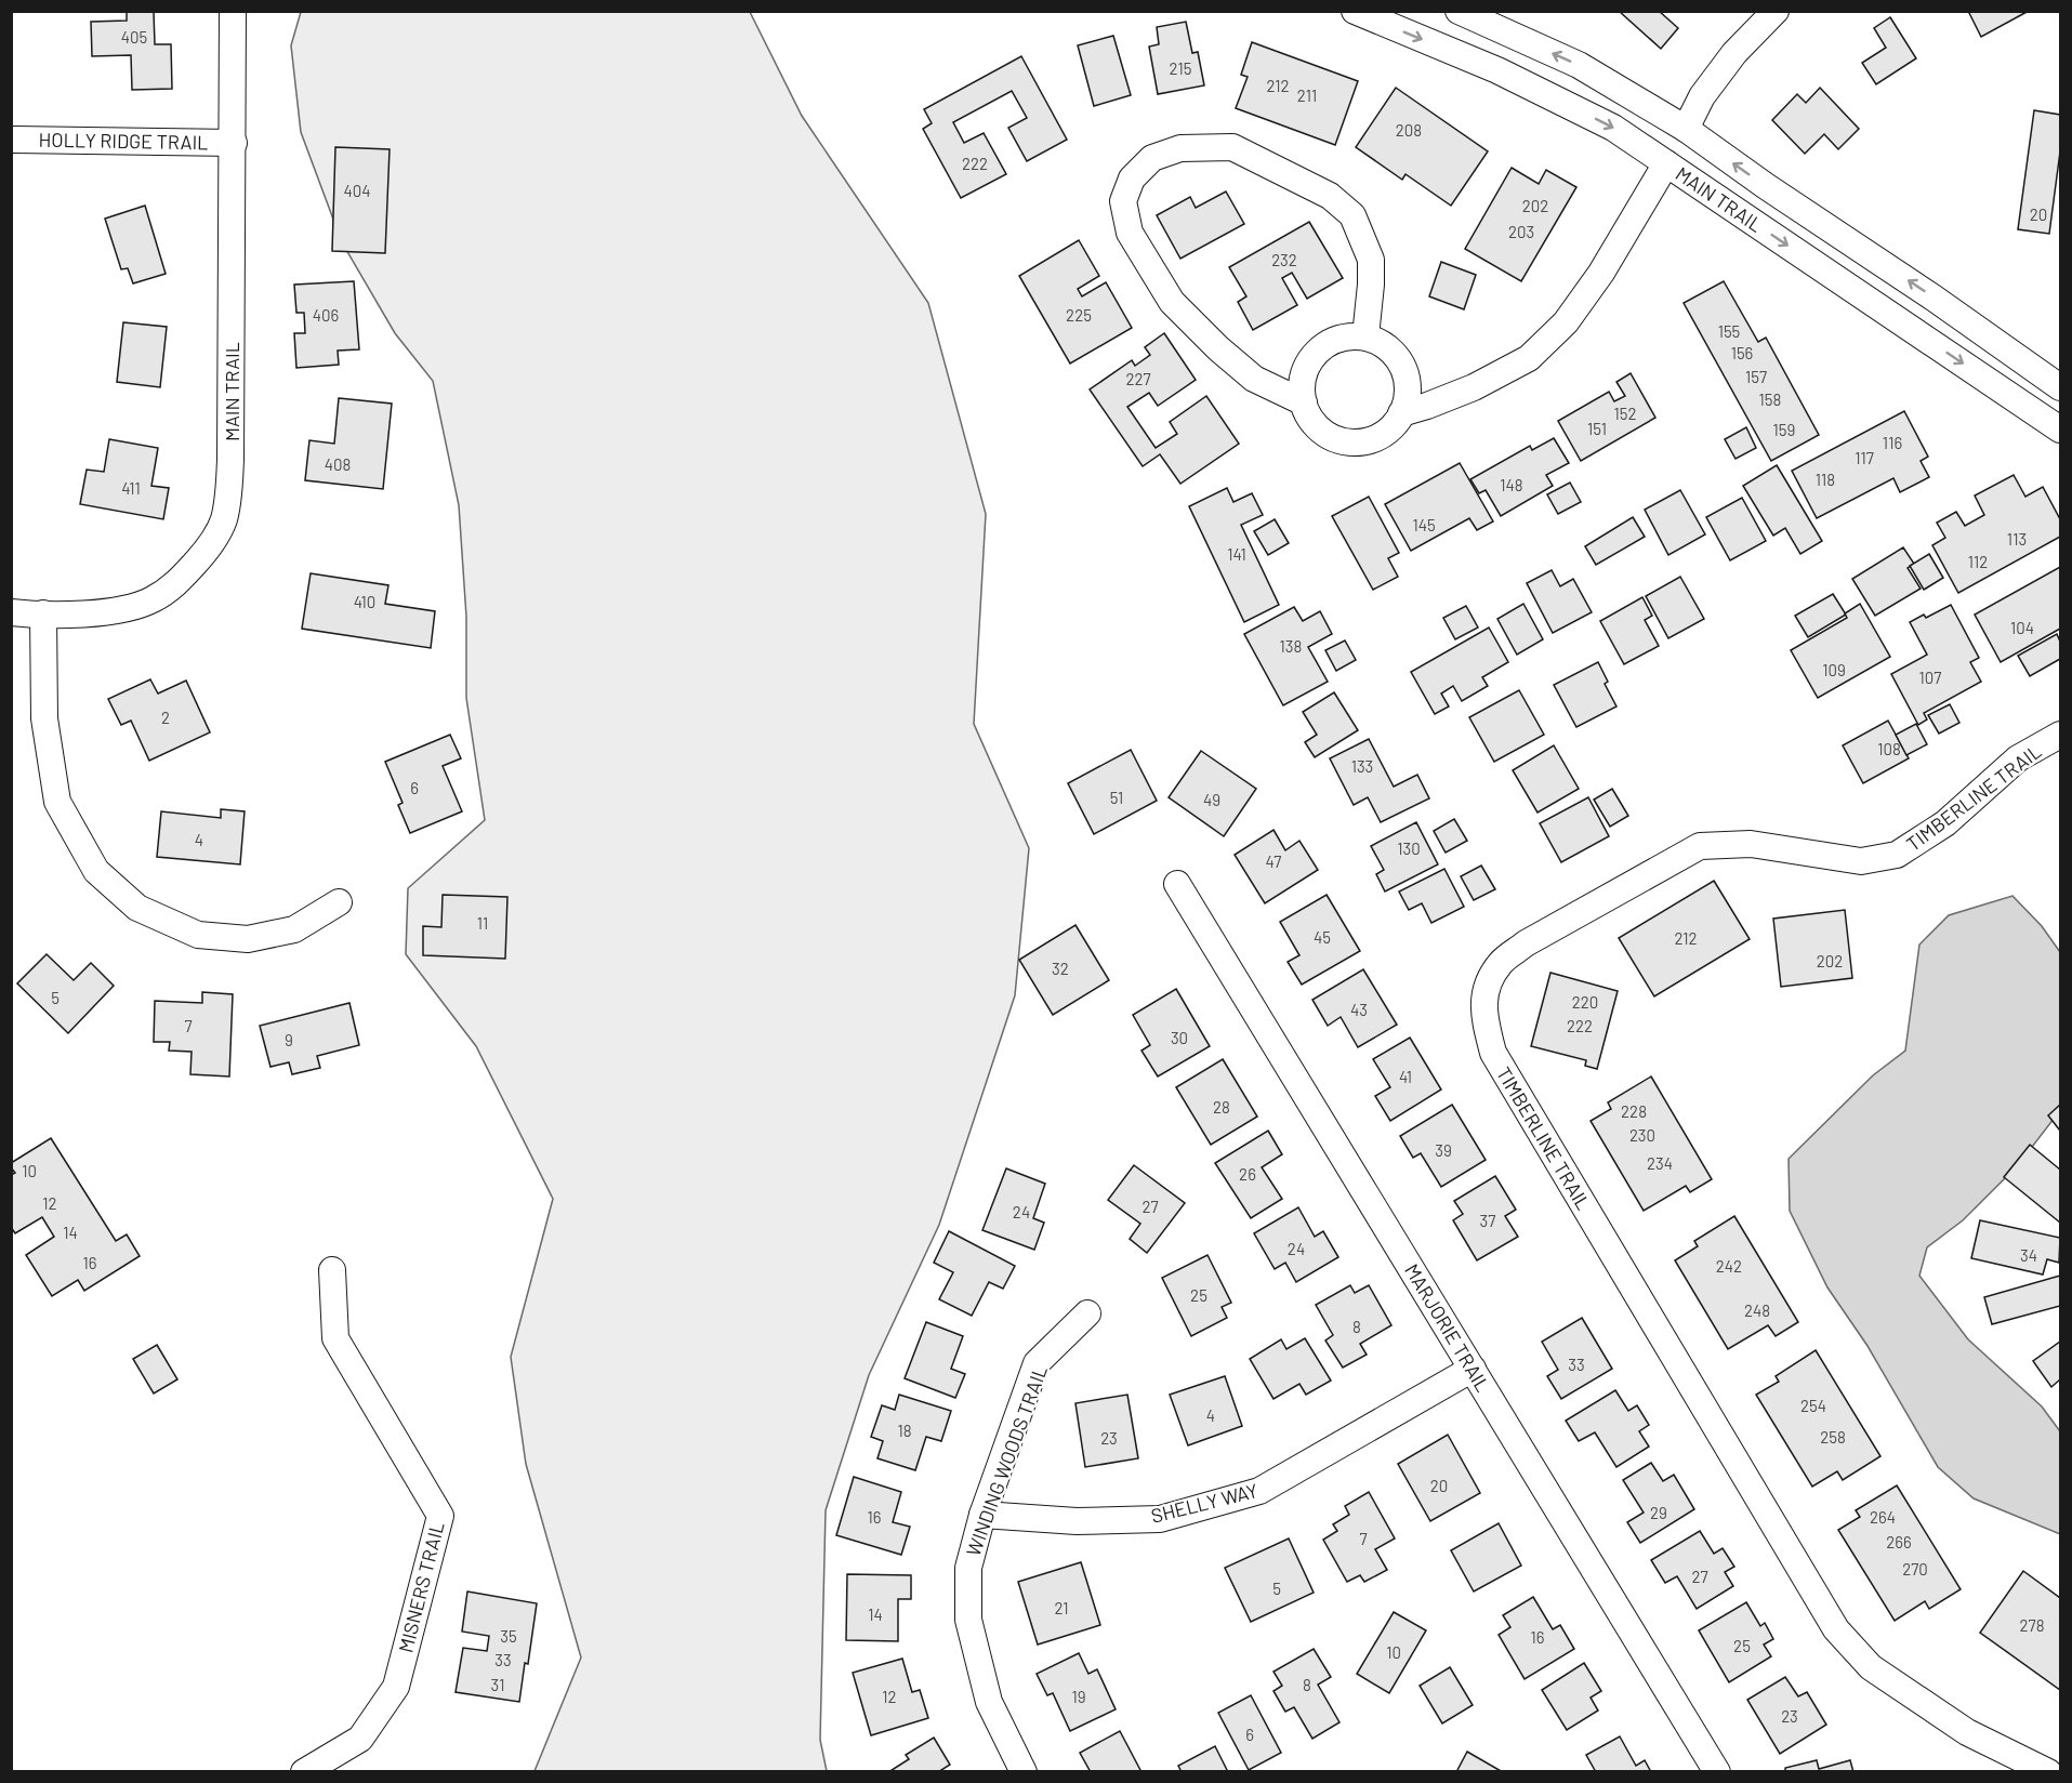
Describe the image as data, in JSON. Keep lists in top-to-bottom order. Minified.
{"streets":{"street":["HOLLY RIDGE TRAIL","MAIN TRAIL","TIMBERLINE TRAIL","MARJORIE TRAIL","WINDING WOODS TRAIL","SHELLY WAY","MISNERS TRAIL"]},"crossings":[["HOLLY RIDGE TRAIL","MAIN TRAIL"],["MARJORIE TRAIL","SHELLY WAY"],["WINDING WOODS TRAIL","SHELLY WAY"]],"house_numbers":["405","215","212","211","208","222","404","202","20","203","232","406","225","155","156","157","227","158","152","151","159","116","117","408","118","148","411","145","113","141","112","410","104","138","109","107","2","108","133","6","51","49","4","130","47","11","45","212","202","32","5","220","43","7","222","30","9","41","28","228","230","39","234","10","26","12","27","24","37","14","24","34","16","242","25","248","8","33","254","4","18","258","23","20","29","16","264","7","266","270","27","5","21","14","278","35","16","25","10","33","31","8","12","19","23","6"]}
